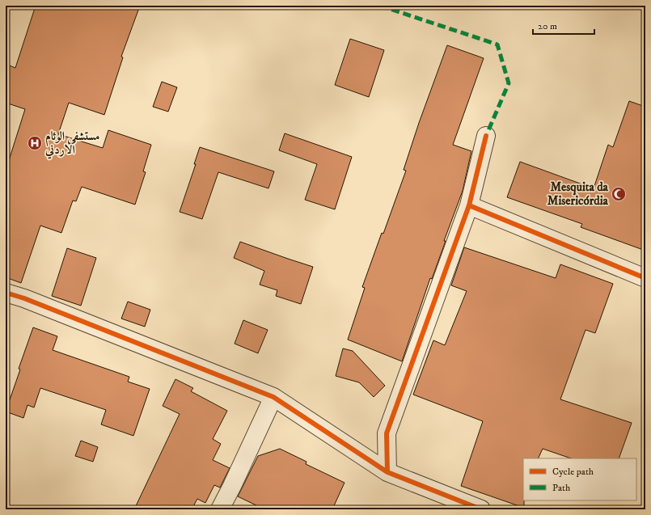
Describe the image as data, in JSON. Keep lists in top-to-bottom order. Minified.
{"places":{"hospital":["مستشفى الوئام الاردني"],"mosque":["Mesquita da Misericórdia"]},"legend":["Cycle path","Path"],"scale_bar":"20 m"}
